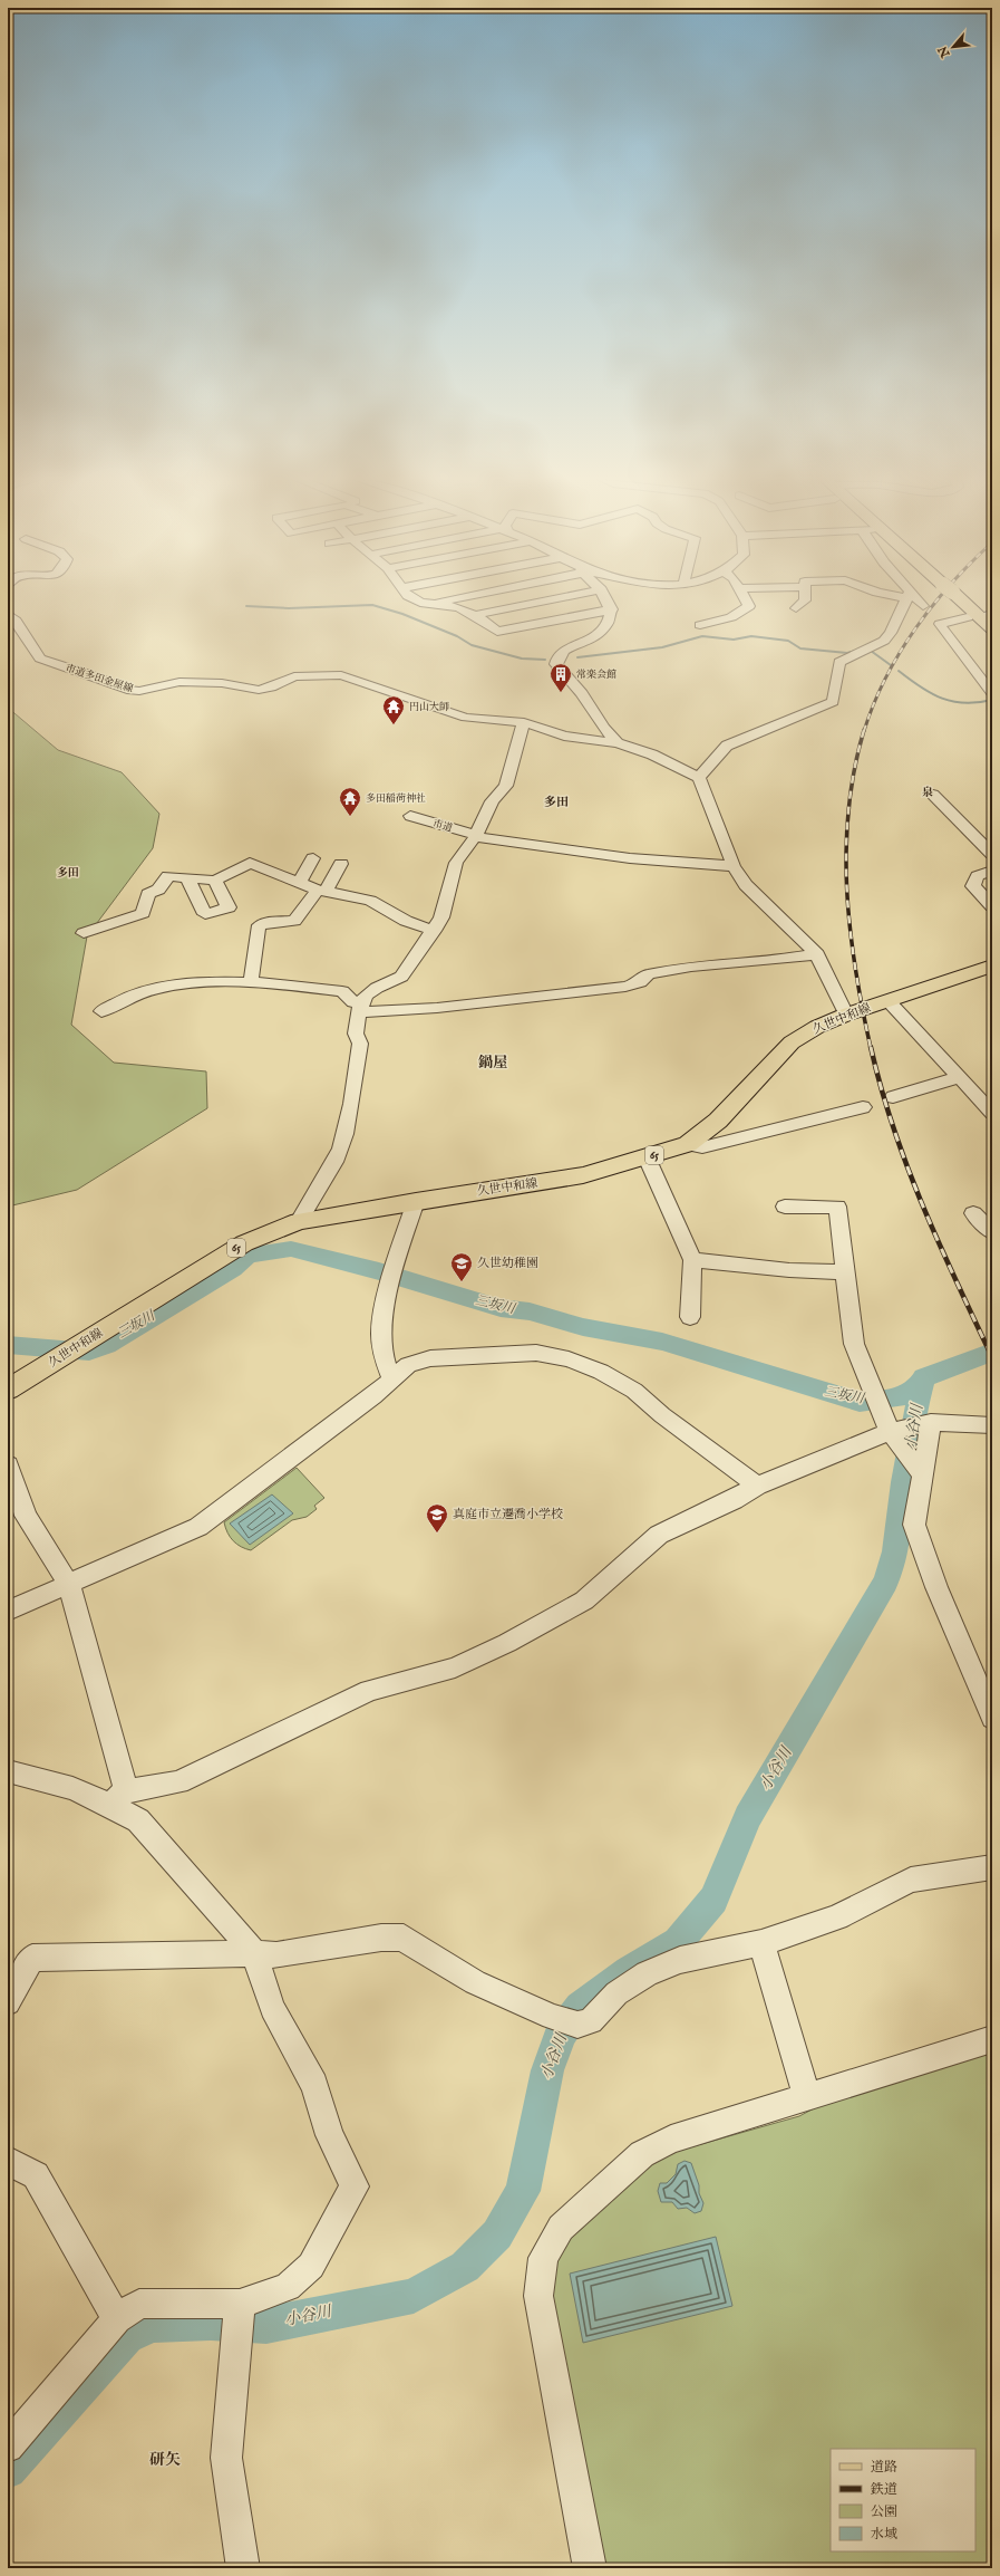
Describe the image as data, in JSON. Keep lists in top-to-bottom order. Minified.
{"streets":{"main road":["久世中和線","65"],"street":["市道多田金屋線","市道"]},"districts":["泉","多田","多田","鍋屋","研矢"],"water":["三坂川","小谷川"],"places":{"building":["常楽会館"],"temple":["円山大師","多田稲荷神社"],"school or university":["久世幼稚園","真庭市立遷喬小学校"]},"legend":["道路","鉄道","公園","水域"],"north":"bottom left"}
